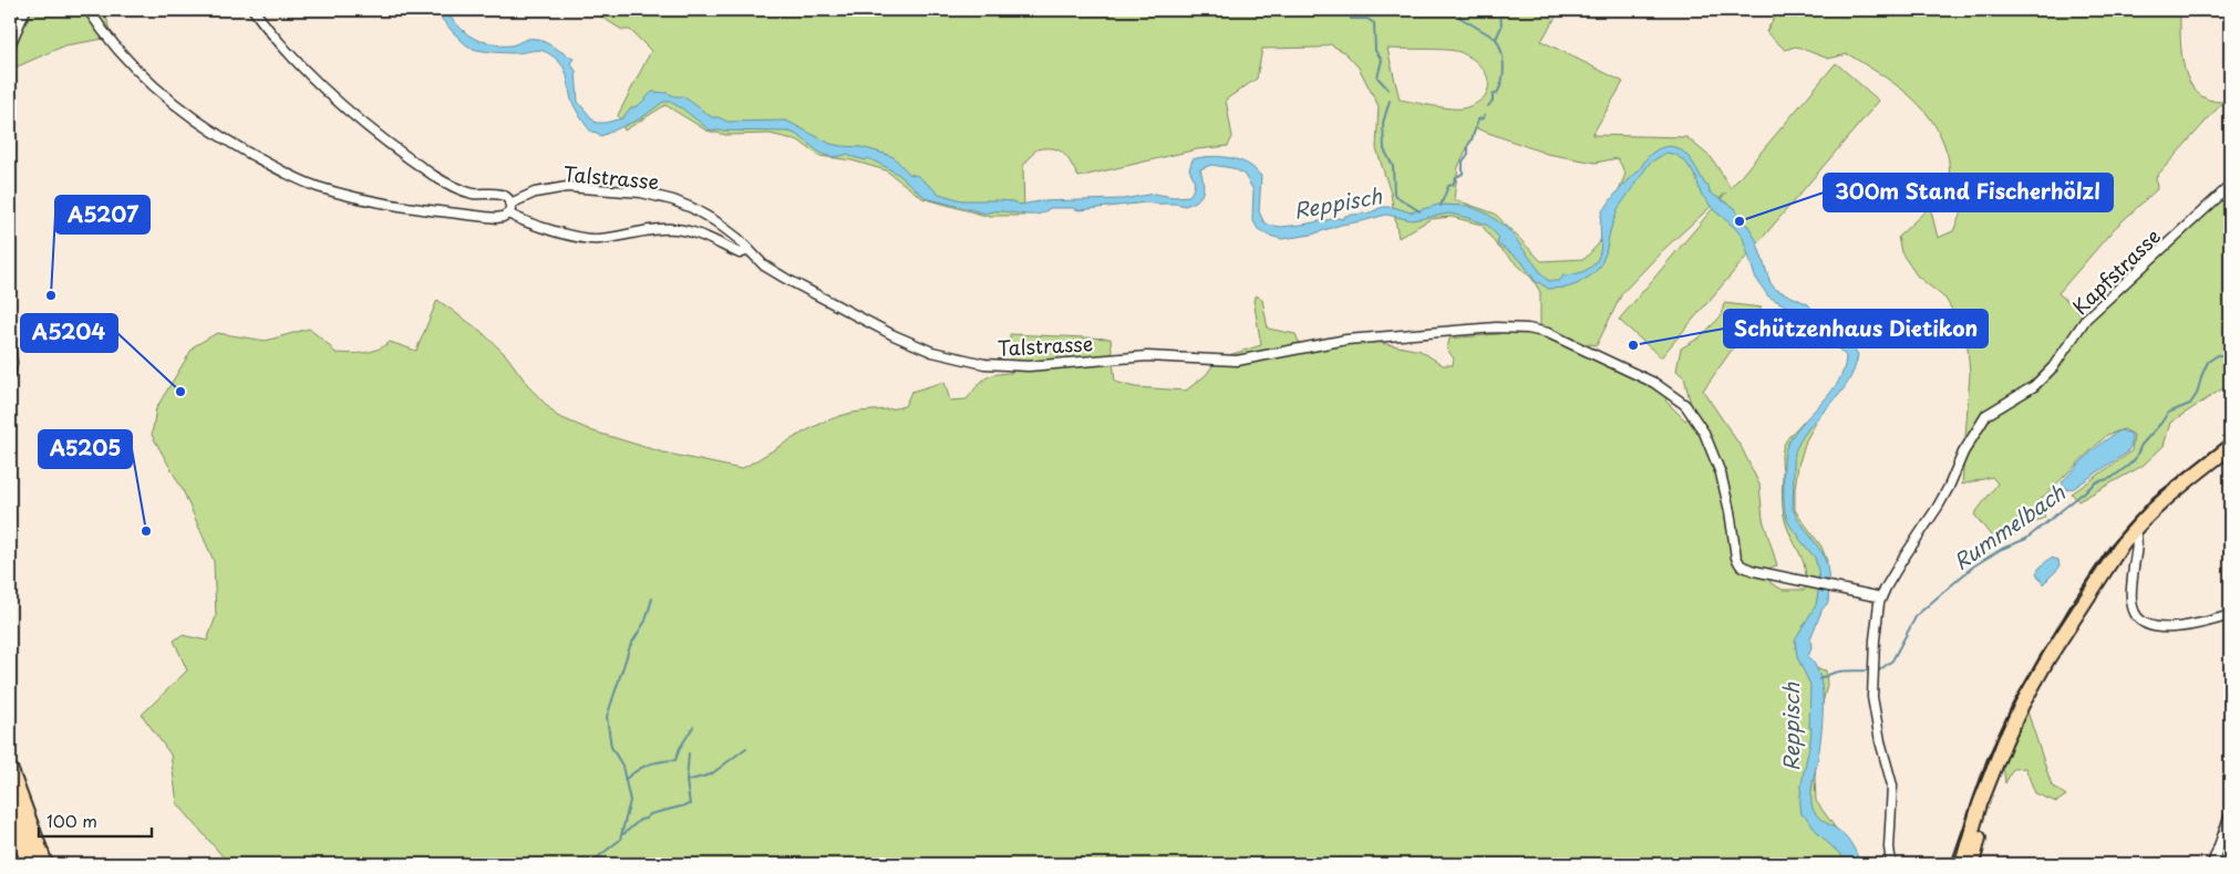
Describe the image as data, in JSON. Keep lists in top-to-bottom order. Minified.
{"streets":{"street":["Talstrasse","Kapfstrasse"]},"crossings":[["Talstrasse","Kapfstrasse"]],"water":["Reppisch","Rummelbach"],"places":["300m Stand Fischerhölzl","A5207","Schützenhaus Dietikon","A5204","A5205"],"scale_bar":"100 m"}
